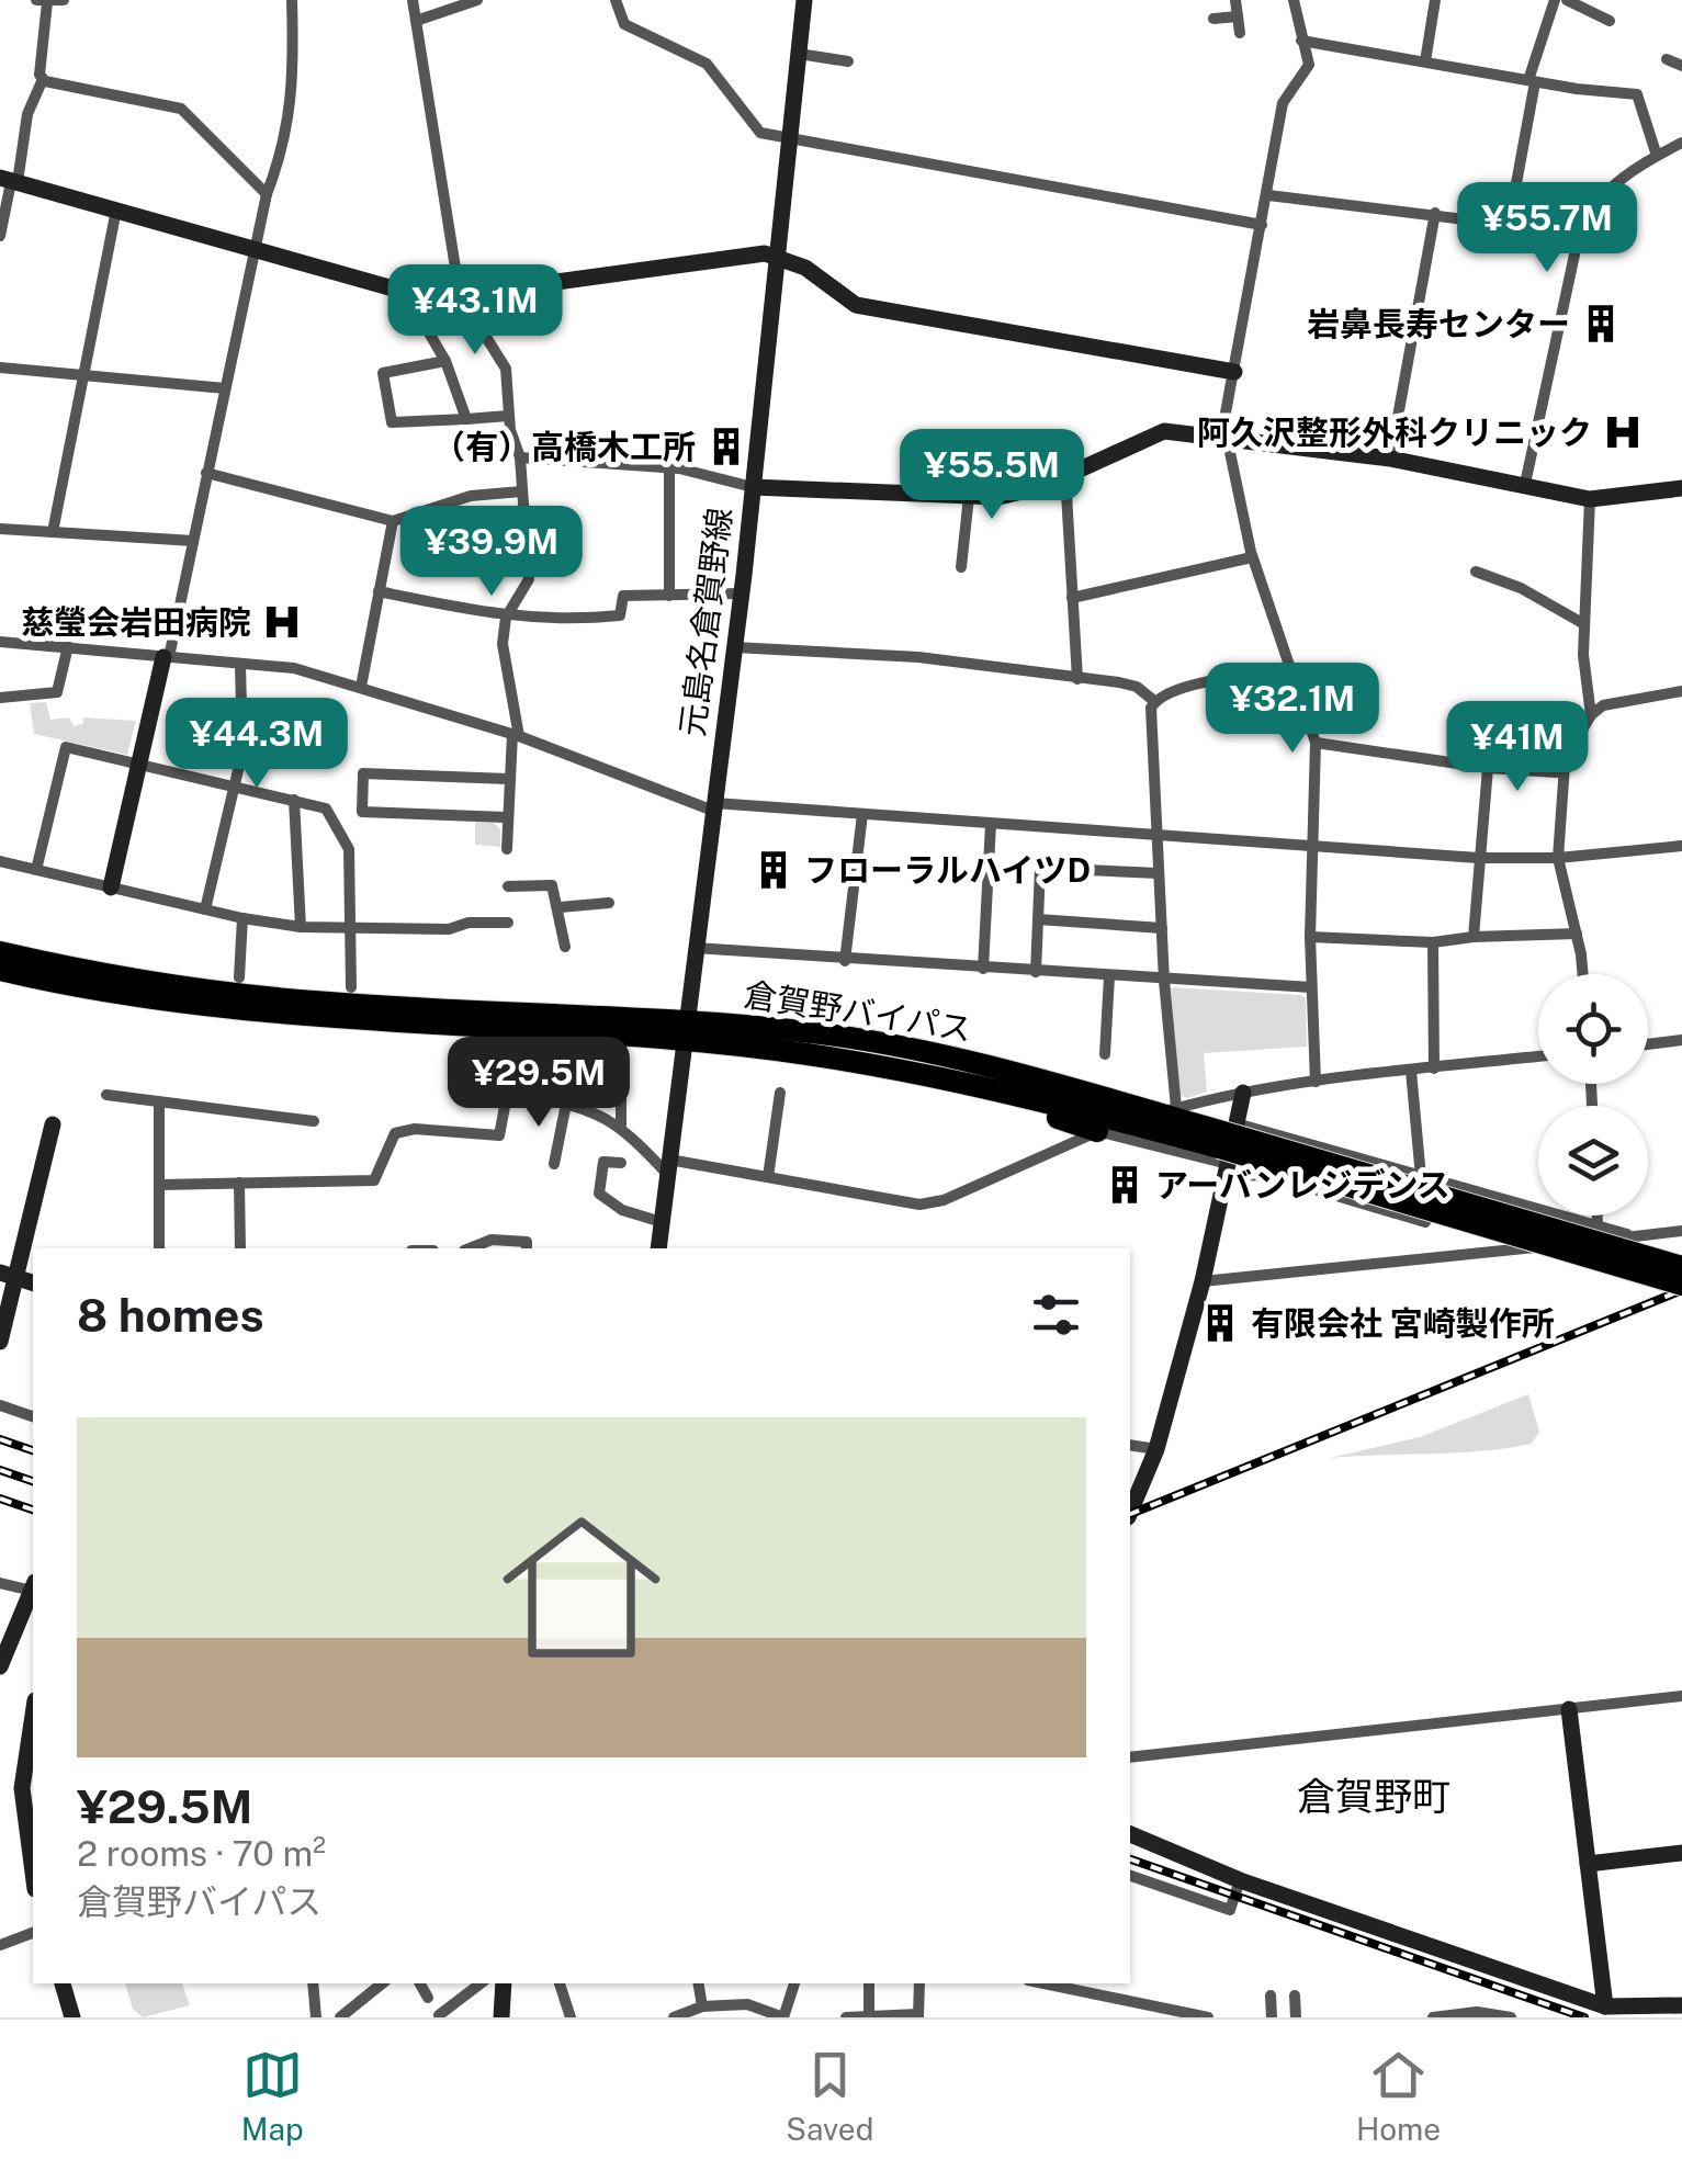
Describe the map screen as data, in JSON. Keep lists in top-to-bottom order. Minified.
{"streets":{"highway":["倉賀野バイパス"],"street":["元島名倉賀野線"]},"crossings":[["元島名倉賀野線","倉賀野バイパス"]],"districts":["倉賀野町"],"places":{"building":["岩鼻長寿センター","（有）高橋木工所","フローラルハイツD","アーバンレジデンス","有限会社 宮崎製作所"],"hospital":["阿久沢整形外科クリニック","慈瑩会岩田病院"]},"page":{"price":["¥55.7M","¥43.1M","¥55.5M","¥39.9M","¥32.1M","¥44.3M","¥41M","¥29.5M"],"heading":"8 homes","list":[{"name":"¥29.5M","note":"2 rooms · 70 m² · 倉賀野バイパス"}],"tabs":["Map","Saved","Home"]}}
